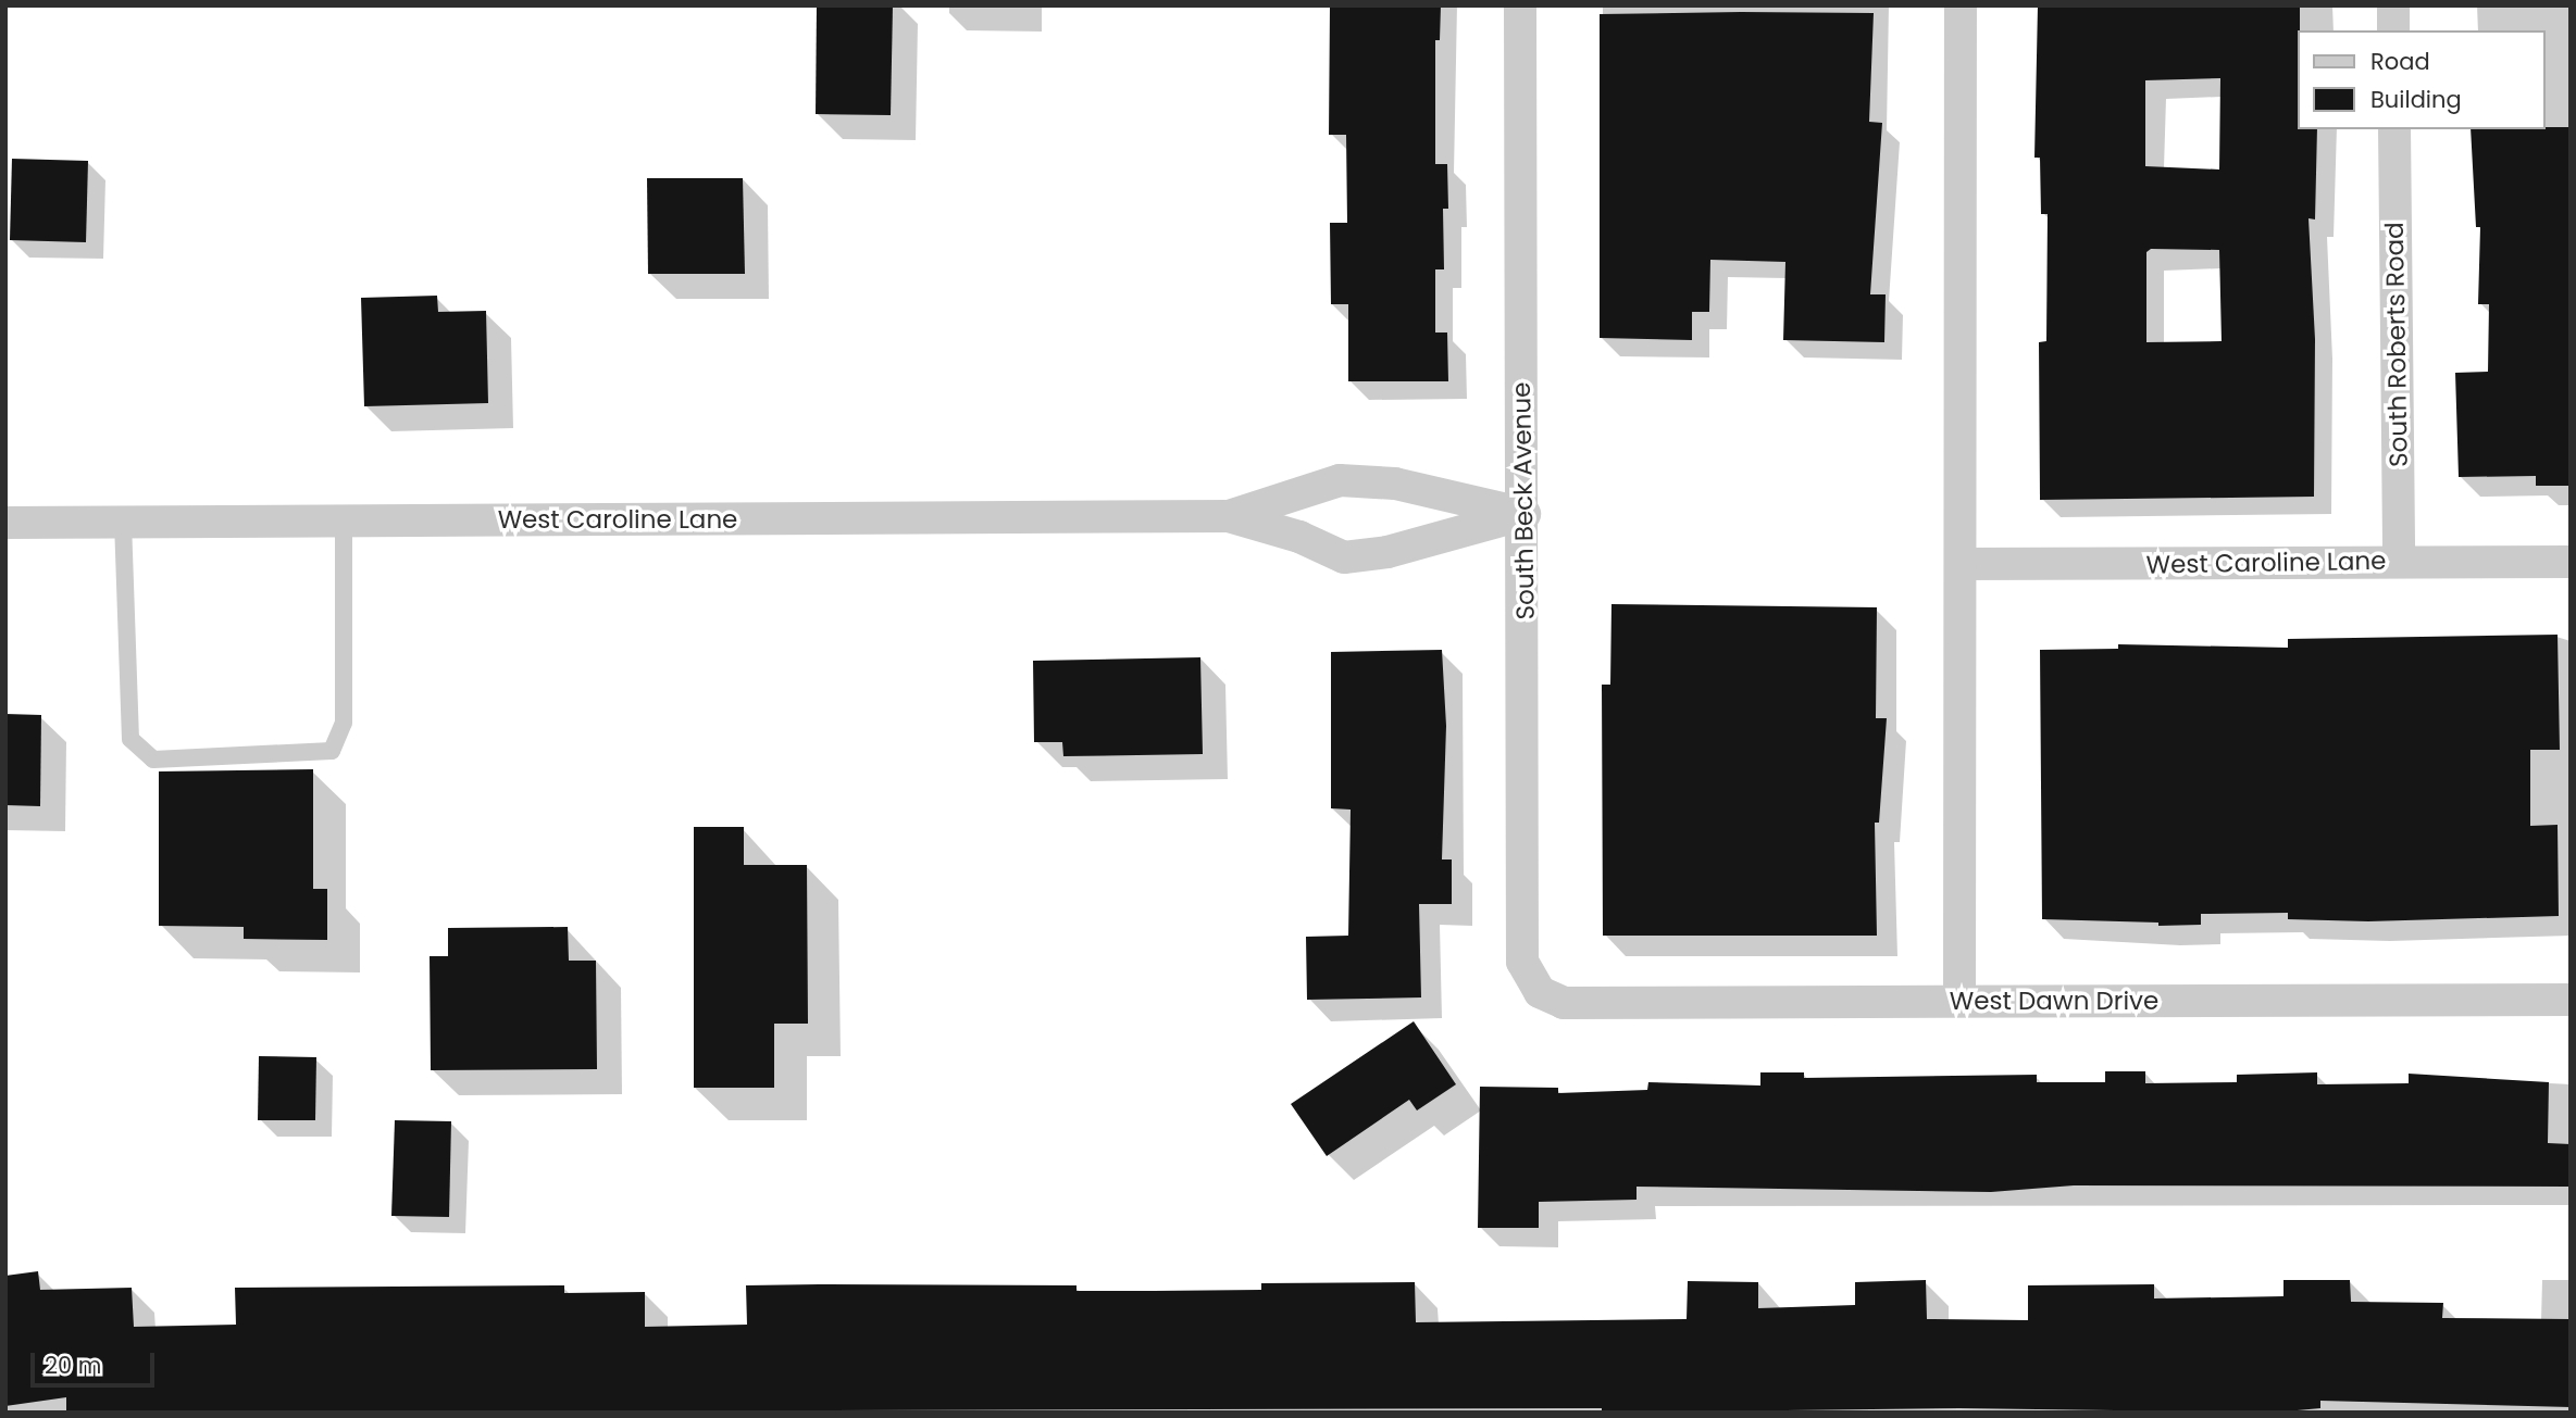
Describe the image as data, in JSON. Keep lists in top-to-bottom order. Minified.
{"streets":{"street":["South Roberts Road","South Beck Avenue","West Caroline Lane","West Dawn Drive"]},"crossings":[["South Roberts Road","West Caroline Lane"],["South Beck Avenue","West Caroline Lane"],["South Beck Avenue","West Dawn Drive"]],"legend":["Road","Building"],"scale_bar":"20 m"}
